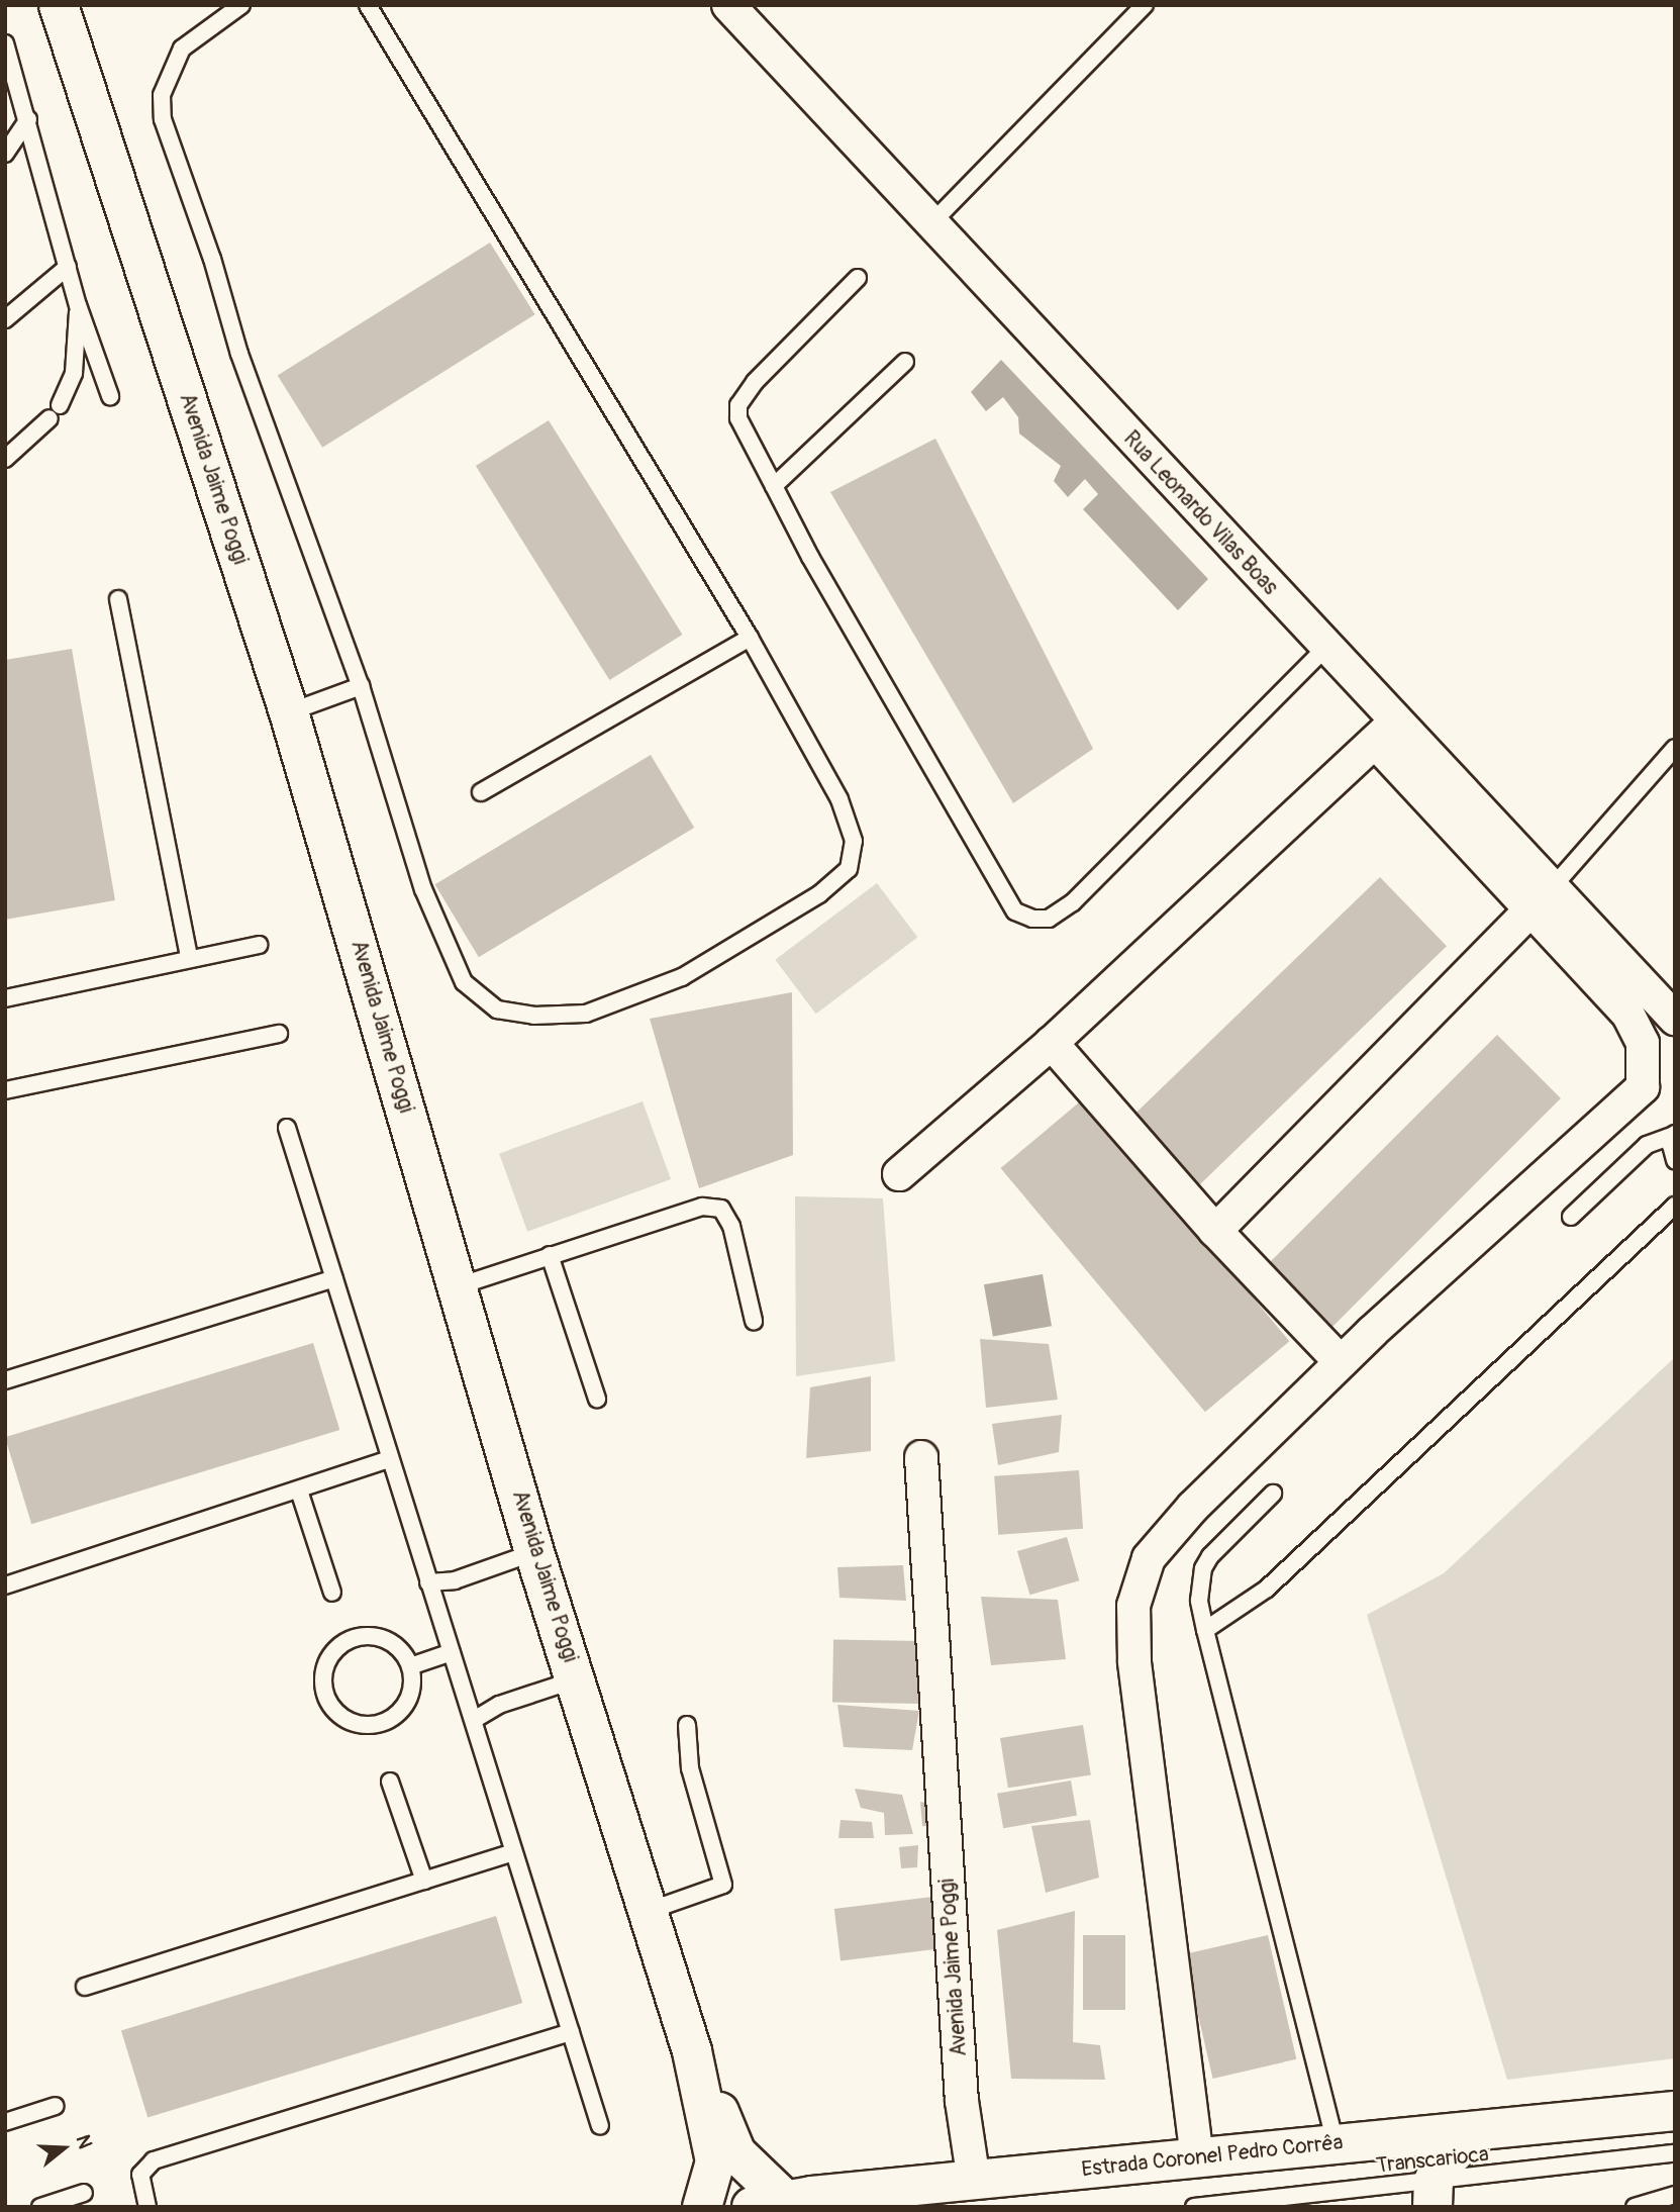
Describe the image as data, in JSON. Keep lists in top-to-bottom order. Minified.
{"streets":{"street":["Avenida Jaime Poggi","Rua Leonardo Vilas Boas","Estrada Coronel Pedro Corrêa"],"lane":["Transcarioca"]},"crossings":[["Avenida Jaime Poggi","Estrada Coronel Pedro Corrêa"]],"north":"right"}
